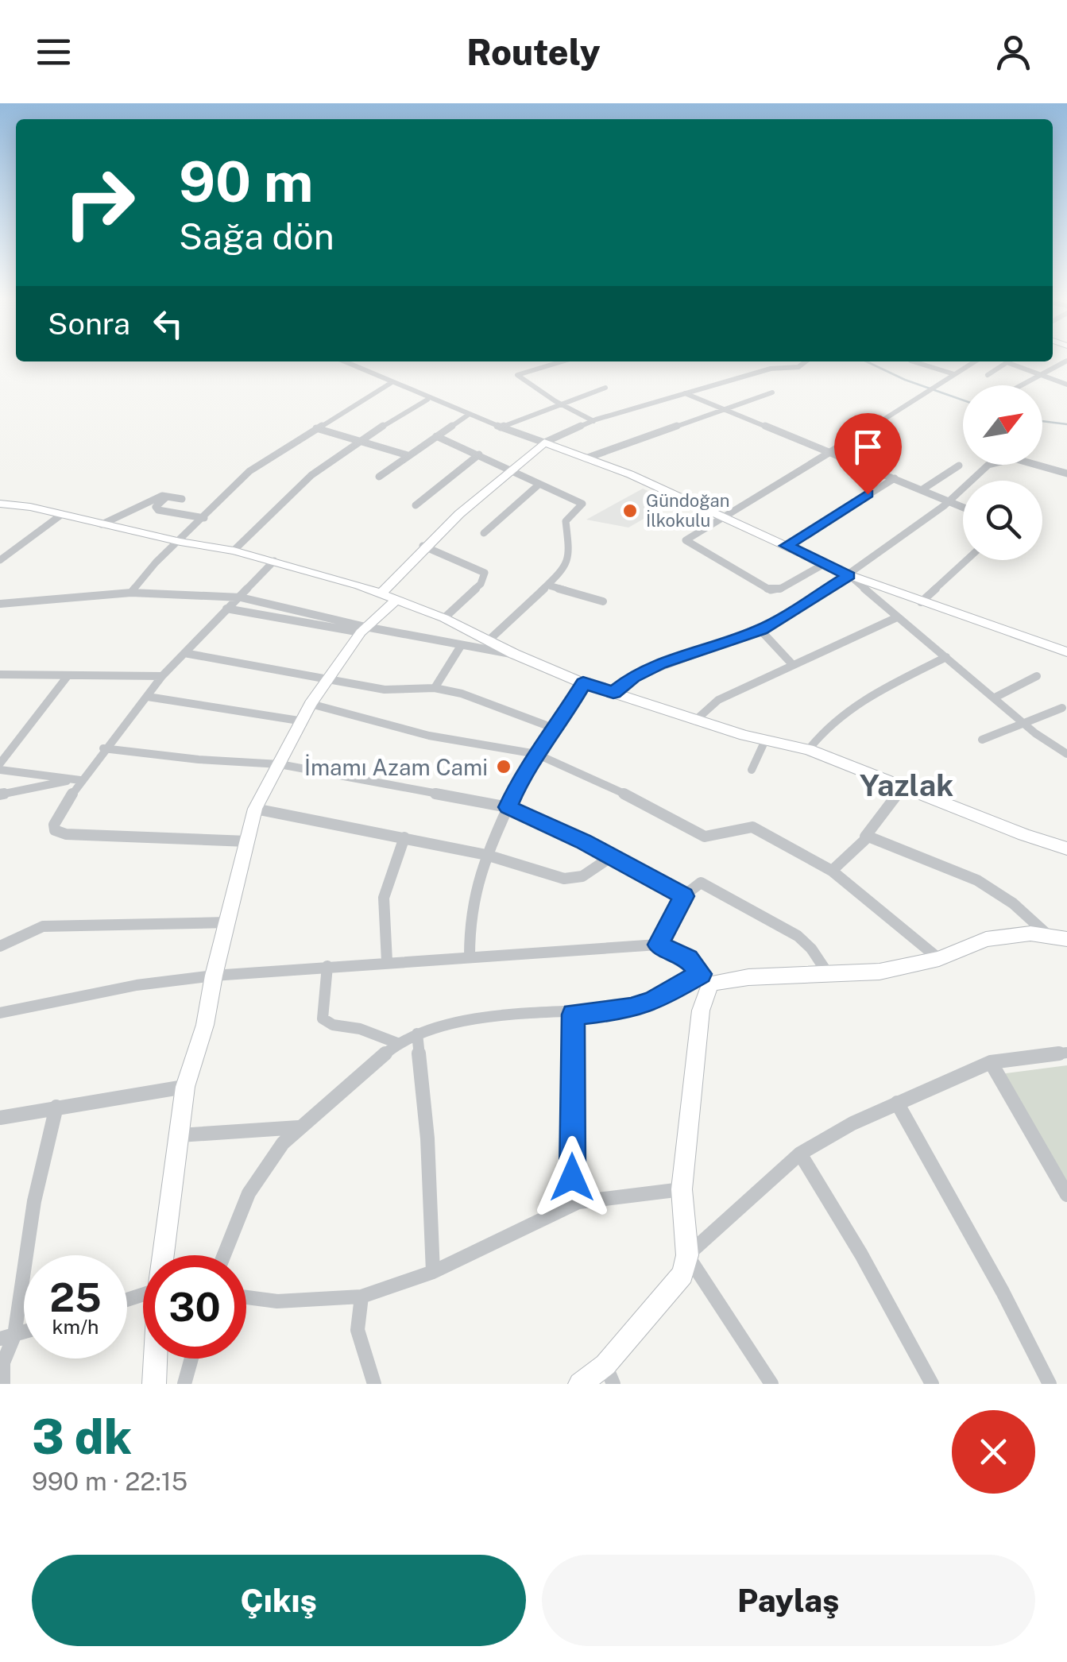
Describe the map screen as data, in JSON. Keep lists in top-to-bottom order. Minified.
{"districts":["Yazlak"],"places":["Gündoğan İlkokulu","İmamı Azam Cami"],"north":"top right","page":{"header":"Routely","turn":["90 m","Sağa dön"],"then":"Sonra","speed":"25 km/h","limit":"30","heading":["3 dk","990 m · 22:15"],"buttons":["Çıkış","Paylaş"]}}
